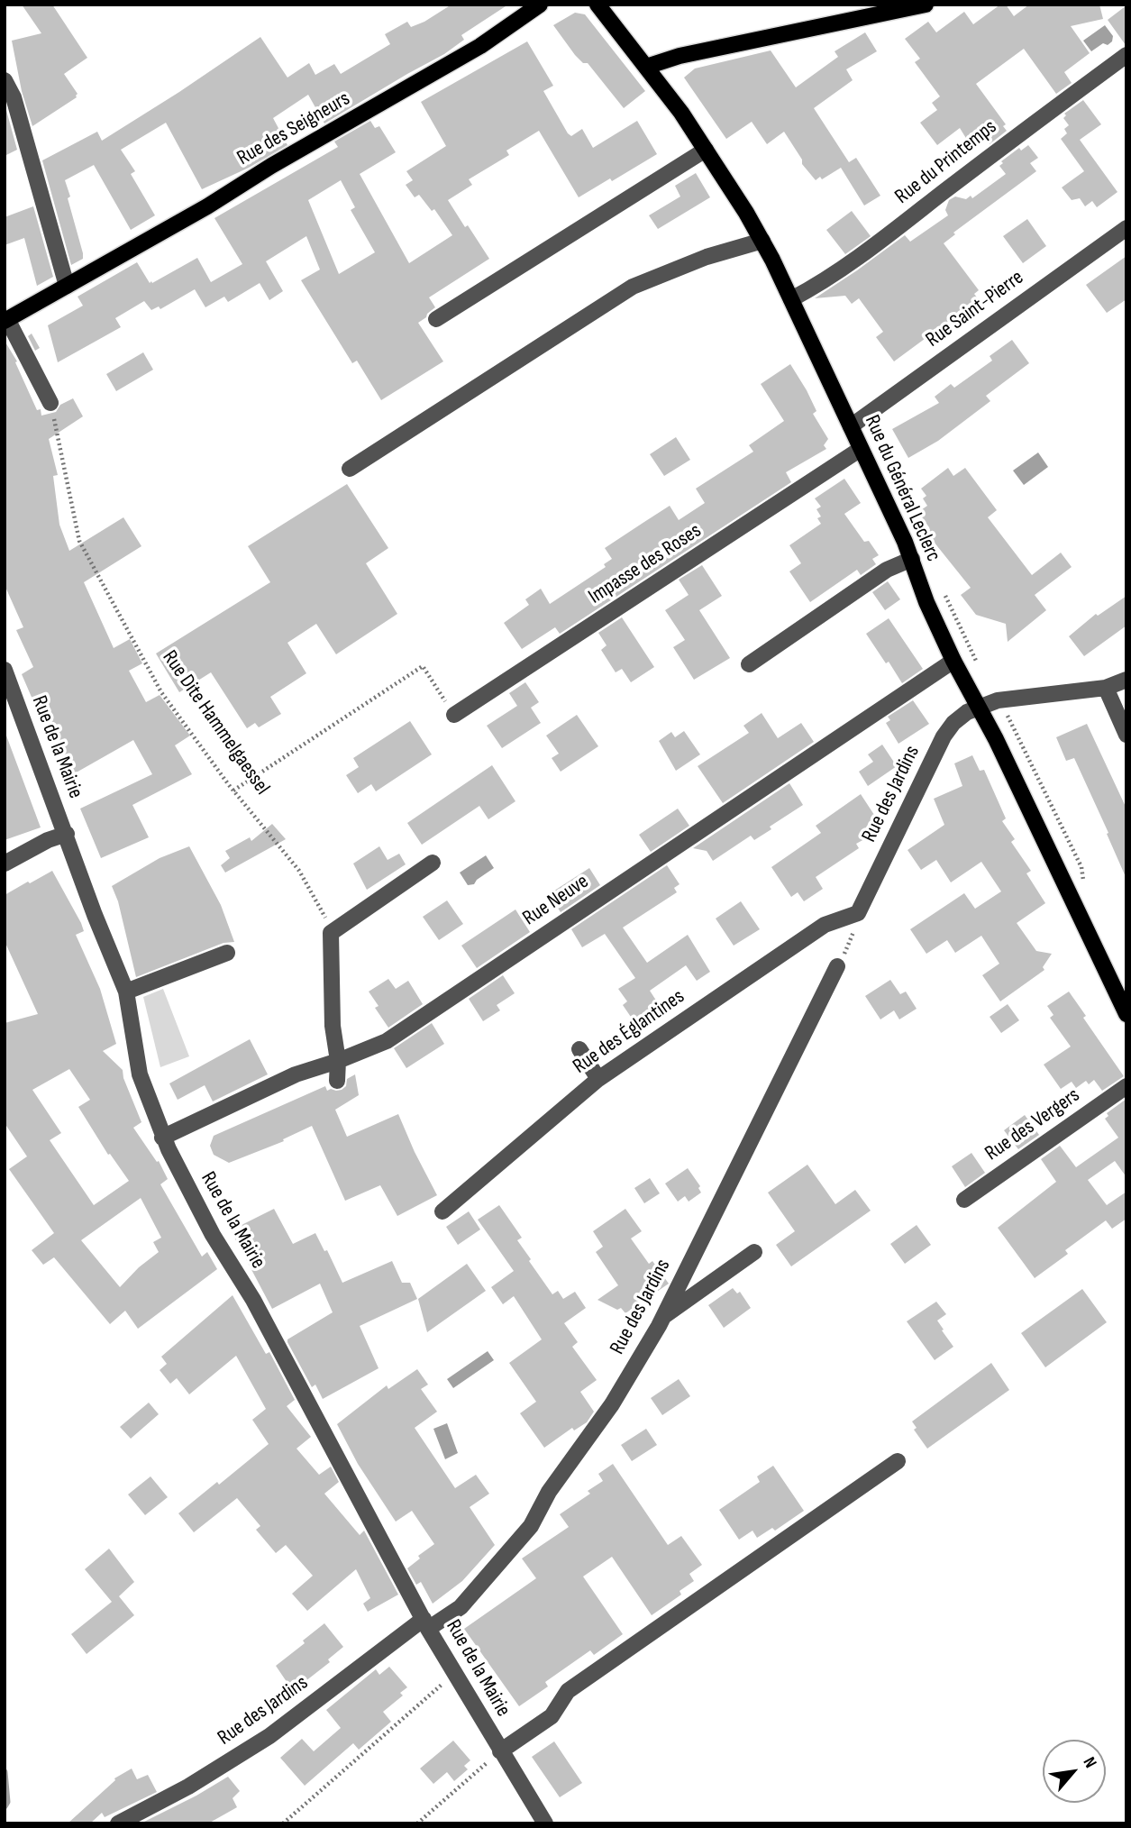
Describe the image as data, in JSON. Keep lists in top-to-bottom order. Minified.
{"streets":{"main road":["Rue des Seigneurs","Rue du Général Leclerc"],"street":["Rue du Printemps","Rue Saint-Pierre","Impasse des Roses","Rue de la Mairie","Rue des Jardins","Rue Neuve","Rue des Églantines","Rue des Vergers"],"path":["Rue Dite Hammelgaessel"]},"crossings":[["Rue du Printemps","Rue du Général Leclerc"],["Rue Saint-Pierre","Rue du Général Leclerc"],["Rue du Général Leclerc","Impasse des Roses"],["Rue du Général Leclerc","Rue des Jardins"],["Rue du Général Leclerc","Rue Neuve"],["Rue de la Mairie","Rue des Jardins"],["Rue de la Mairie","Rue Neuve"],["Rue des Jardins","Rue des Églantines"]],"north":"top right"}
